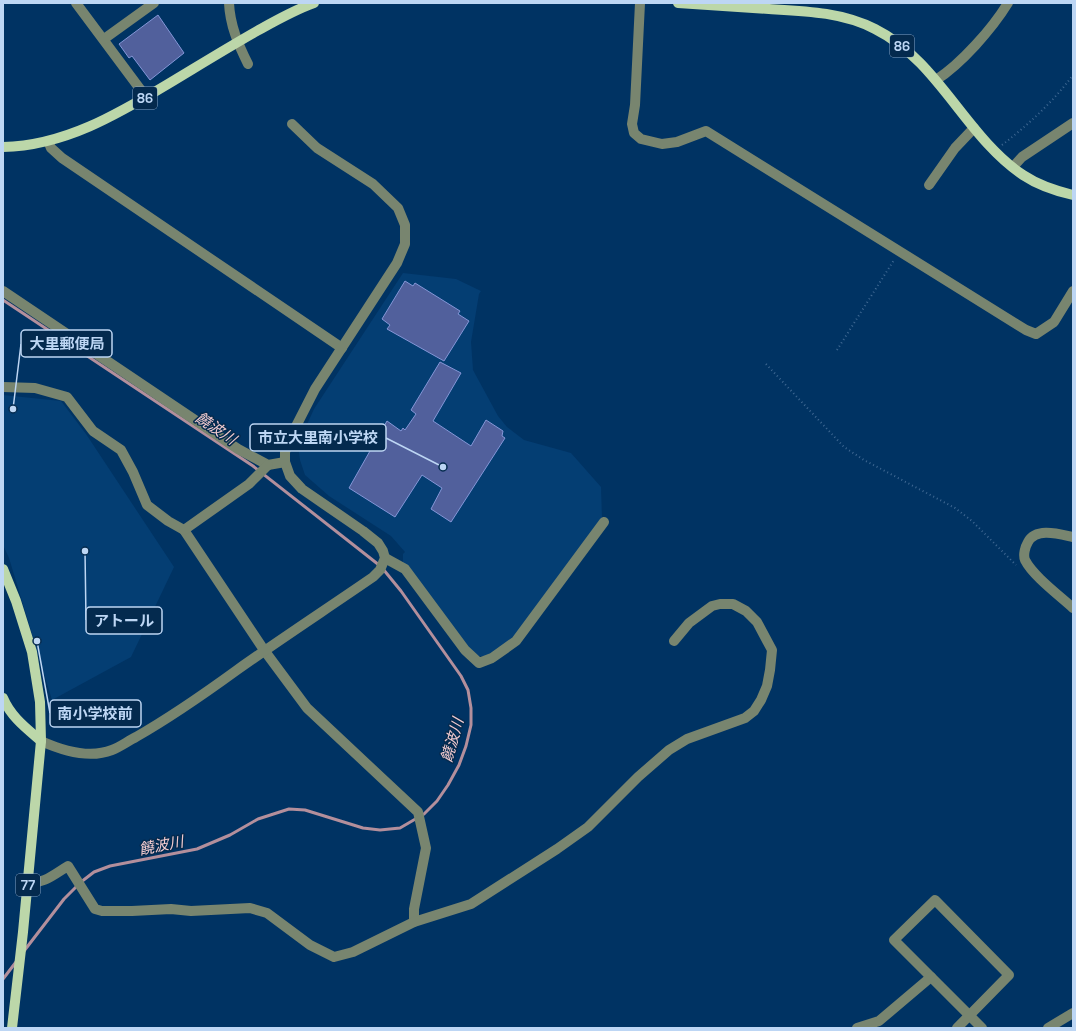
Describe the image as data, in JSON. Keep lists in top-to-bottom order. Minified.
{"streets":{"main road":["86","77"]},"water":["饒波川"],"places":["大里郵便局","市立大里南小学校","アトール","南小学校前"]}
